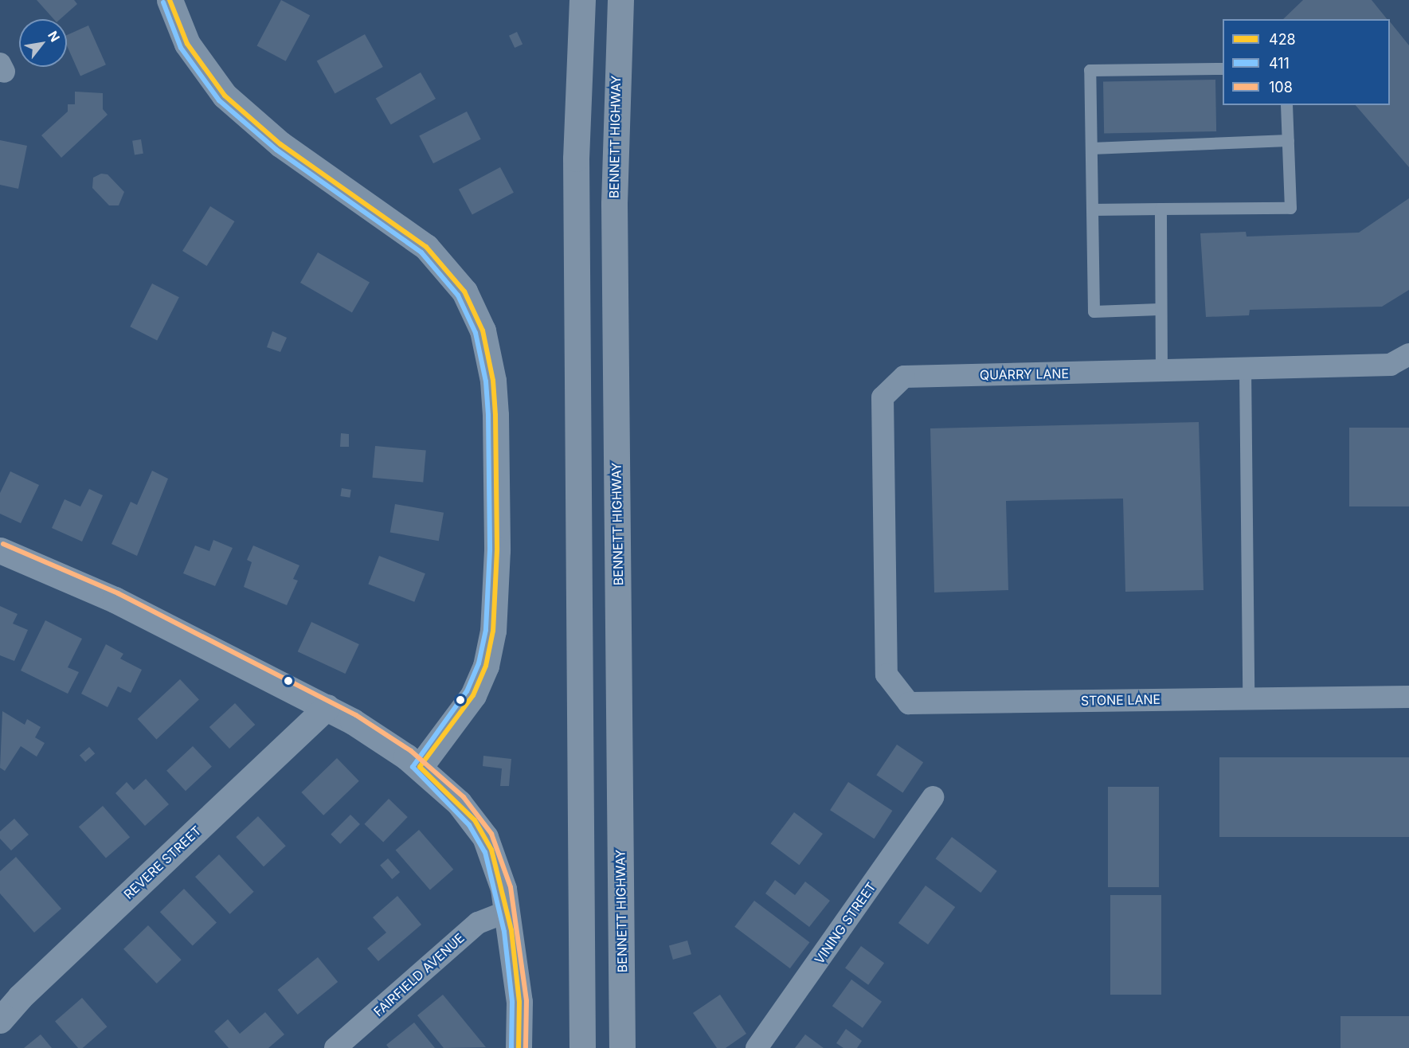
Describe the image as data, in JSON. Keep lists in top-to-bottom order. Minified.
{"streets":{"highway":["BENNETT HIGHWAY"],"street":["QUARRY LANE","STONE LANE","REVERE STREET","VINING STREET","FAIRFIELD AVENUE"]},"crossings":[["QUARRY LANE","STONE LANE"]],"lines":["transit line 428","transit line 411","transit line 108"],"legend":["428","411","108"],"north":"top right"}
